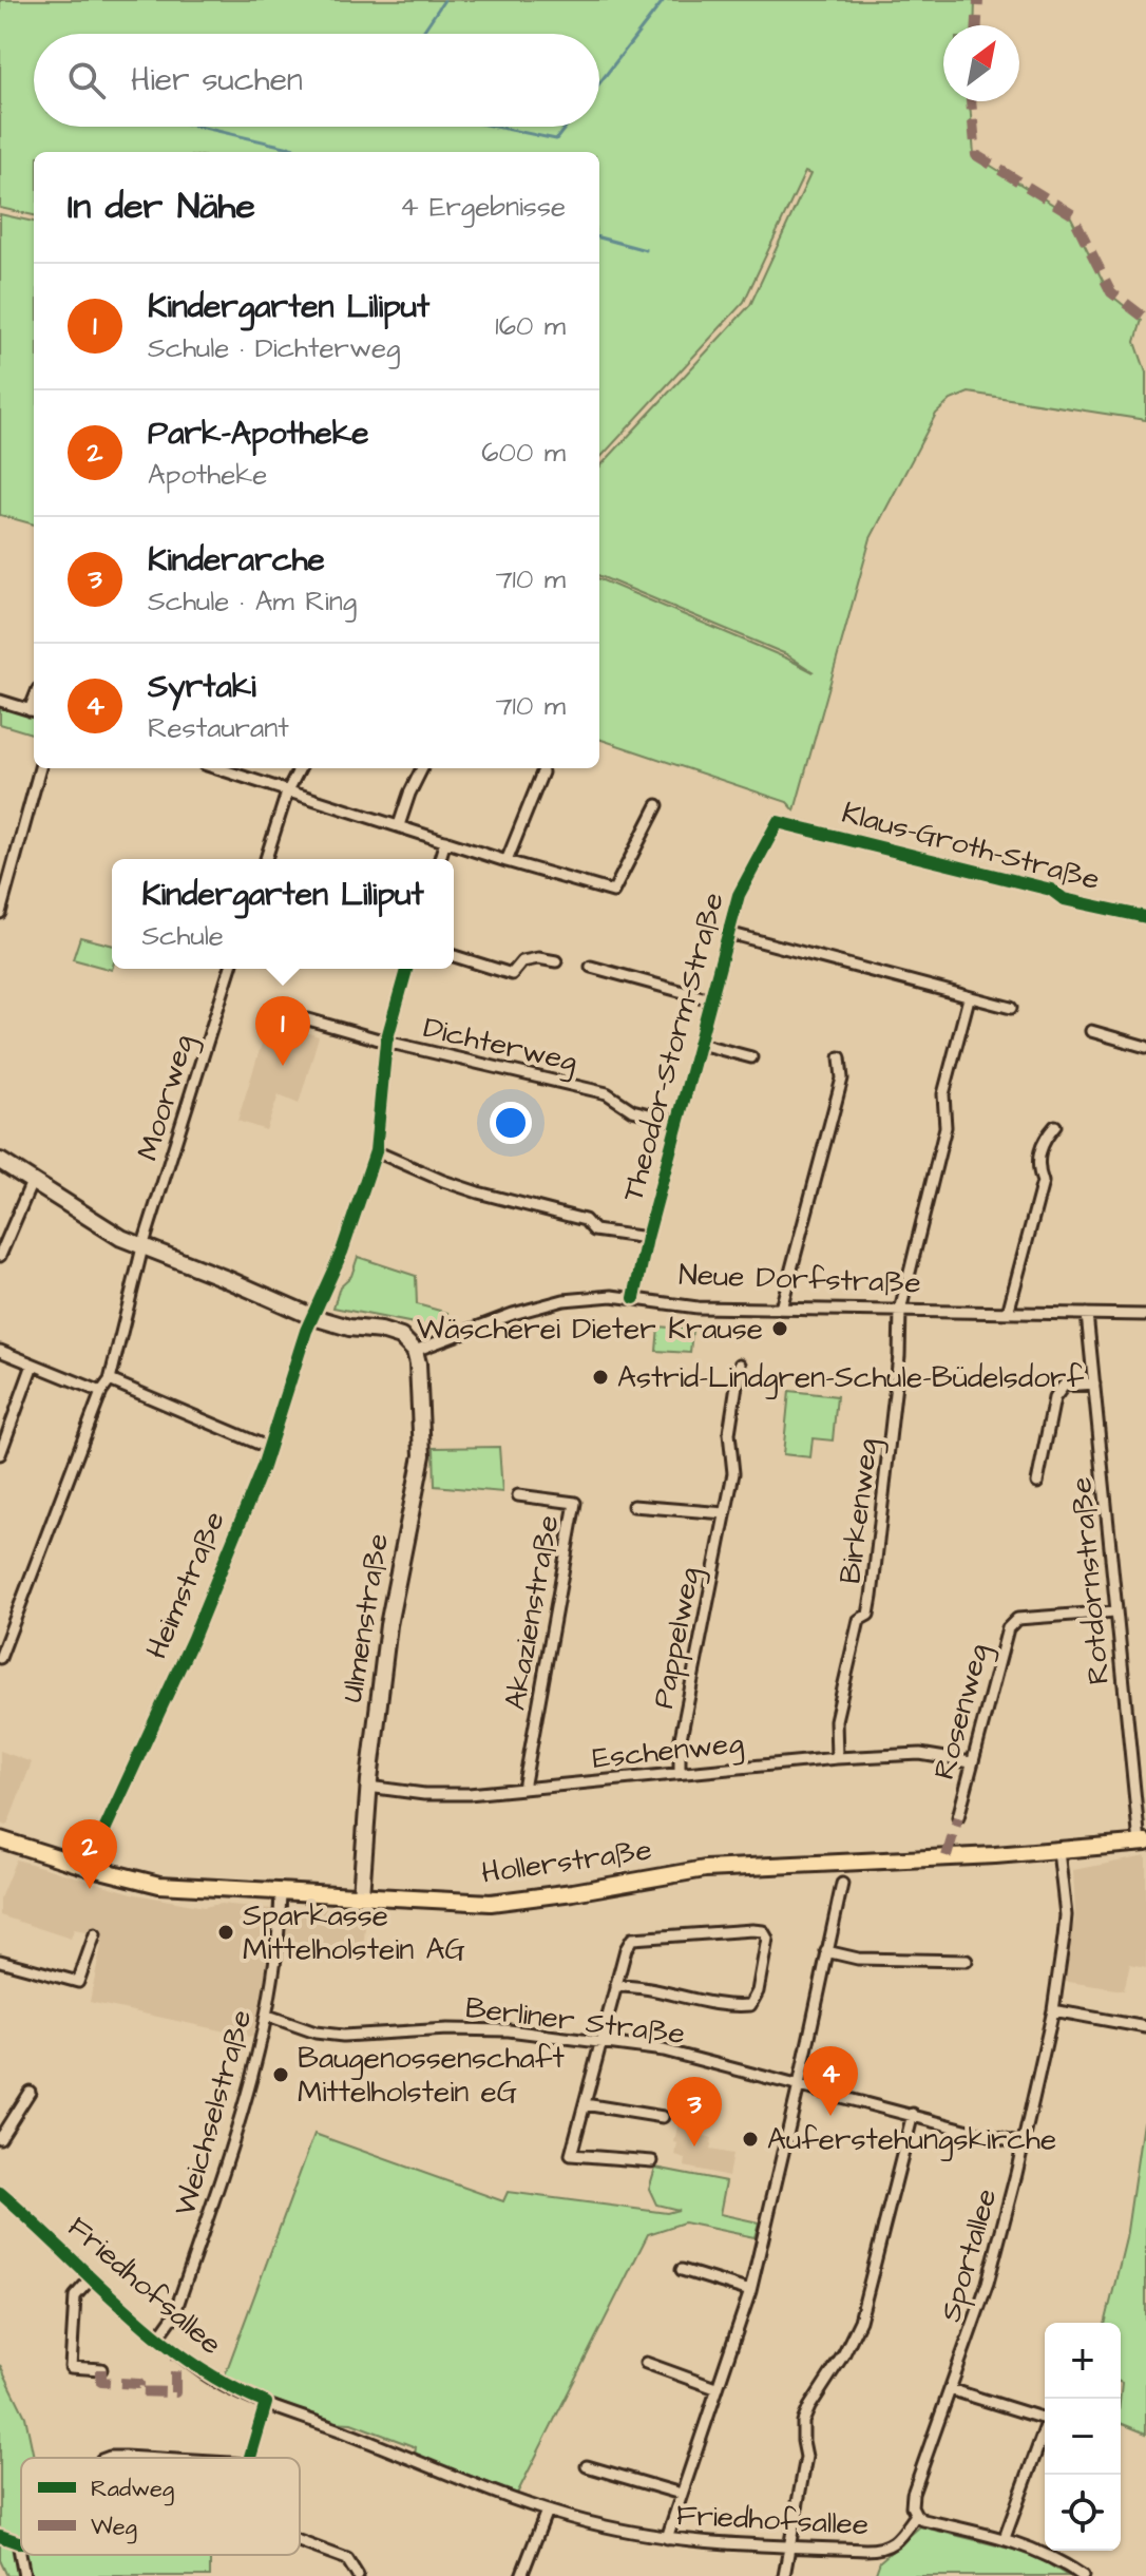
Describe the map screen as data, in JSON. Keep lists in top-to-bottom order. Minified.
{"streets":{"main road":["Hollerstraße"],"street":["Klaus-Groth-Straße","Dichterweg","Theodor-Storm-Straße","Moorweg","Neue Dorfstraße","Birkenweg","Rotdornstraße","Heimstraße","Akazienstraße","Ulmenstraße","Pappelweg","Rosenweg","Eschenweg","Berliner Straße","Weichselstraße","Sportallee","Friedhofsallee"]},"crossings":[["Klaus-Groth-Straße","Theodor-Storm-Straße"],["Dichterweg","Theodor-Storm-Straße"],["Dichterweg","Heimstraße"],["Theodor-Storm-Straße","Neue Dorfstraße"],["Neue Dorfstraße","Birkenweg"],["Neue Dorfstraße","Rotdornstraße"],["Neue Dorfstraße","Ulmenstraße"],["Birkenweg","Eschenweg"],["Rotdornstraße","Rosenweg"],["Rotdornstraße","Hollerstraße"],["Heimstraße","Hollerstraße"],["Akazienstraße","Eschenweg"],["Ulmenstraße","Eschenweg"],["Ulmenstraße","Hollerstraße"],["Pappelweg","Eschenweg"],["Rosenweg","Eschenweg"],["Hollerstraße","Weichselstraße"],["Hollerstraße","Sportallee"],["Berliner Straße","Weichselstraße"],["Berliner Straße","Sportallee"],["Weichselstraße","Friedhofsallee"],["Sportallee","Friedhofsallee"]],"places":["Wäscherei Dieter Krause","Astrid-Lindgren-Schule-Büdelsdorf","Sparkasse Mittelholstein AG","Baugenossenschaft Mittelholstein eG","Auferstehungskirche"],"legend":["Radweg","Weg"],"north":"top right","page":{"search":"Hier suchen","heading":["In der Nähe","4 Ergebnisse"],"list":[{"mark":"1","name":"Kindergarten Liliput","note":"Schule · Dichterweg","value":"160 m"},{"mark":"2","name":"Park-Apotheke","note":"Apotheke","value":"600 m"},{"mark":"3","name":"Kinderarche","note":"Schule · Am Ring","value":"710 m"},{"mark":"4","name":"Syrtaki","note":"Restaurant","value":"710 m"}],"popup":["Kindergarten Liliput","Schule"],"pins":["1","2","4","3"],"map_buttons":["+","−"]}}
